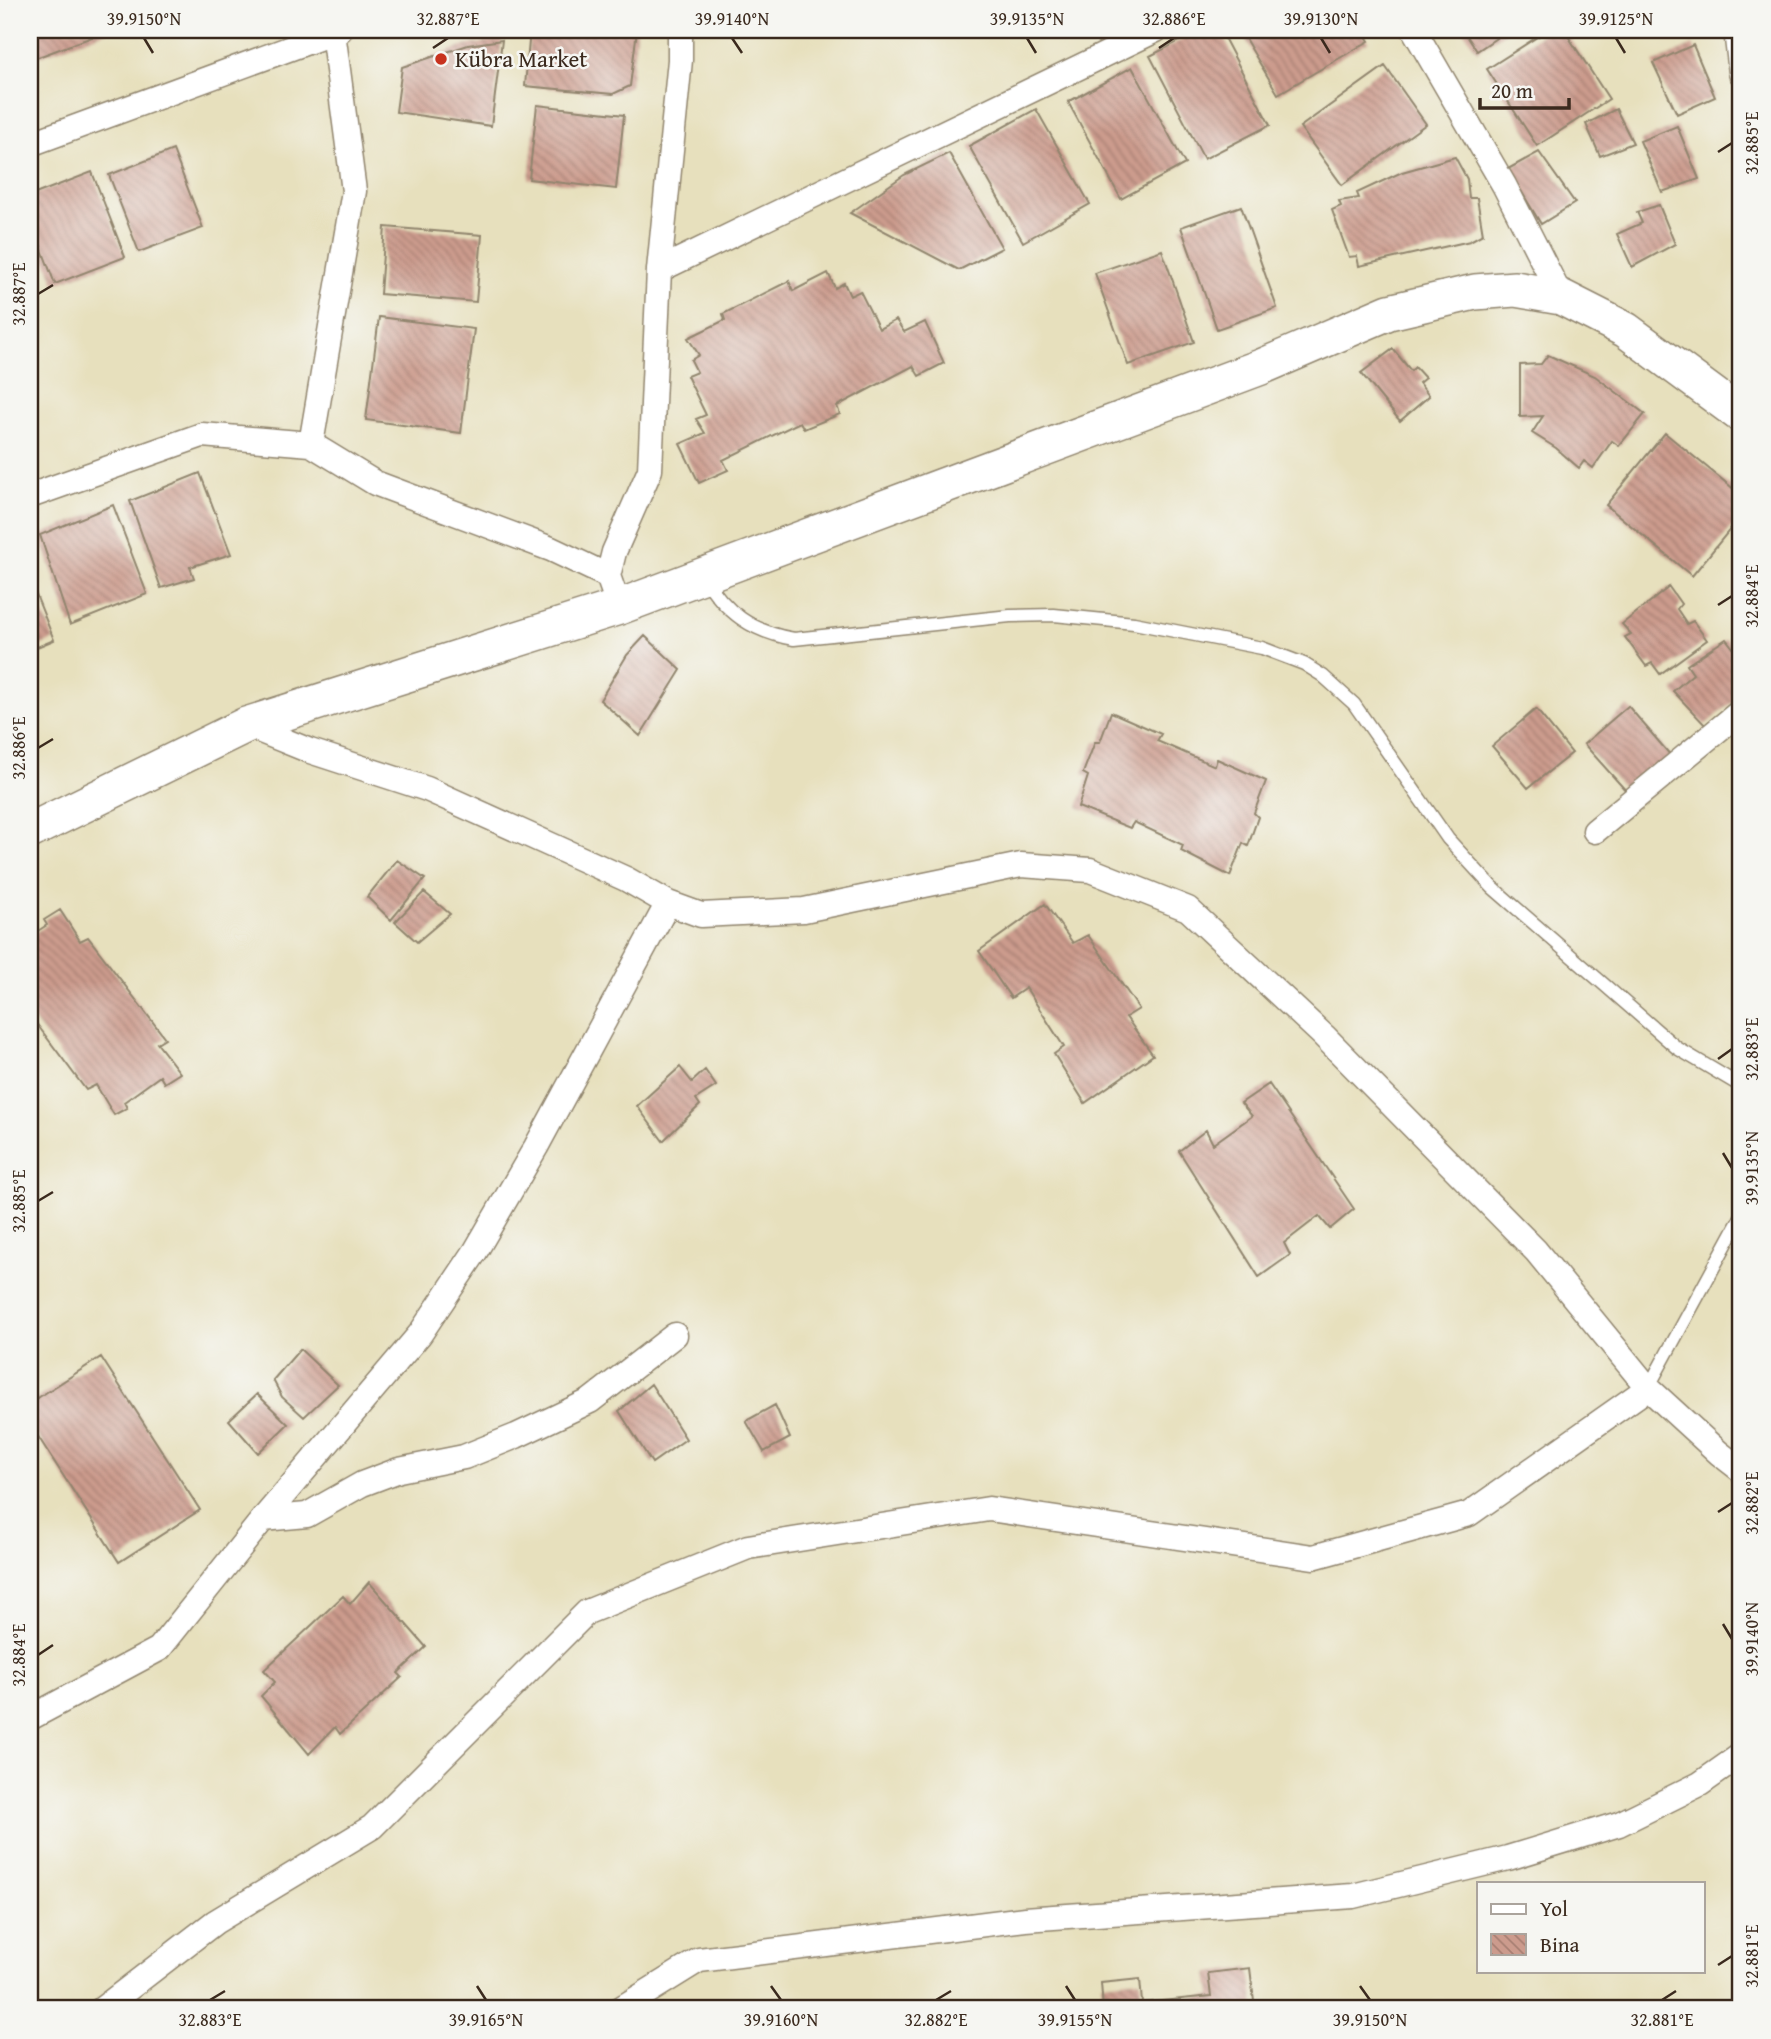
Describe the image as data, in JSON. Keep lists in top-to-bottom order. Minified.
{"places":["Kübra Market"],"legend":["Yol","Bina"],"scale_bar":"20 m","coordinates":["39.9150°N","32.887°E","39.9140°N","39.9135°N","32.886°E","39.9130°N","39.9125°N","32.885°E","32.884°E","32.883°E","32.882°E","32.881°E","39.9165°N","39.9160°N","39.9155°N"]}
